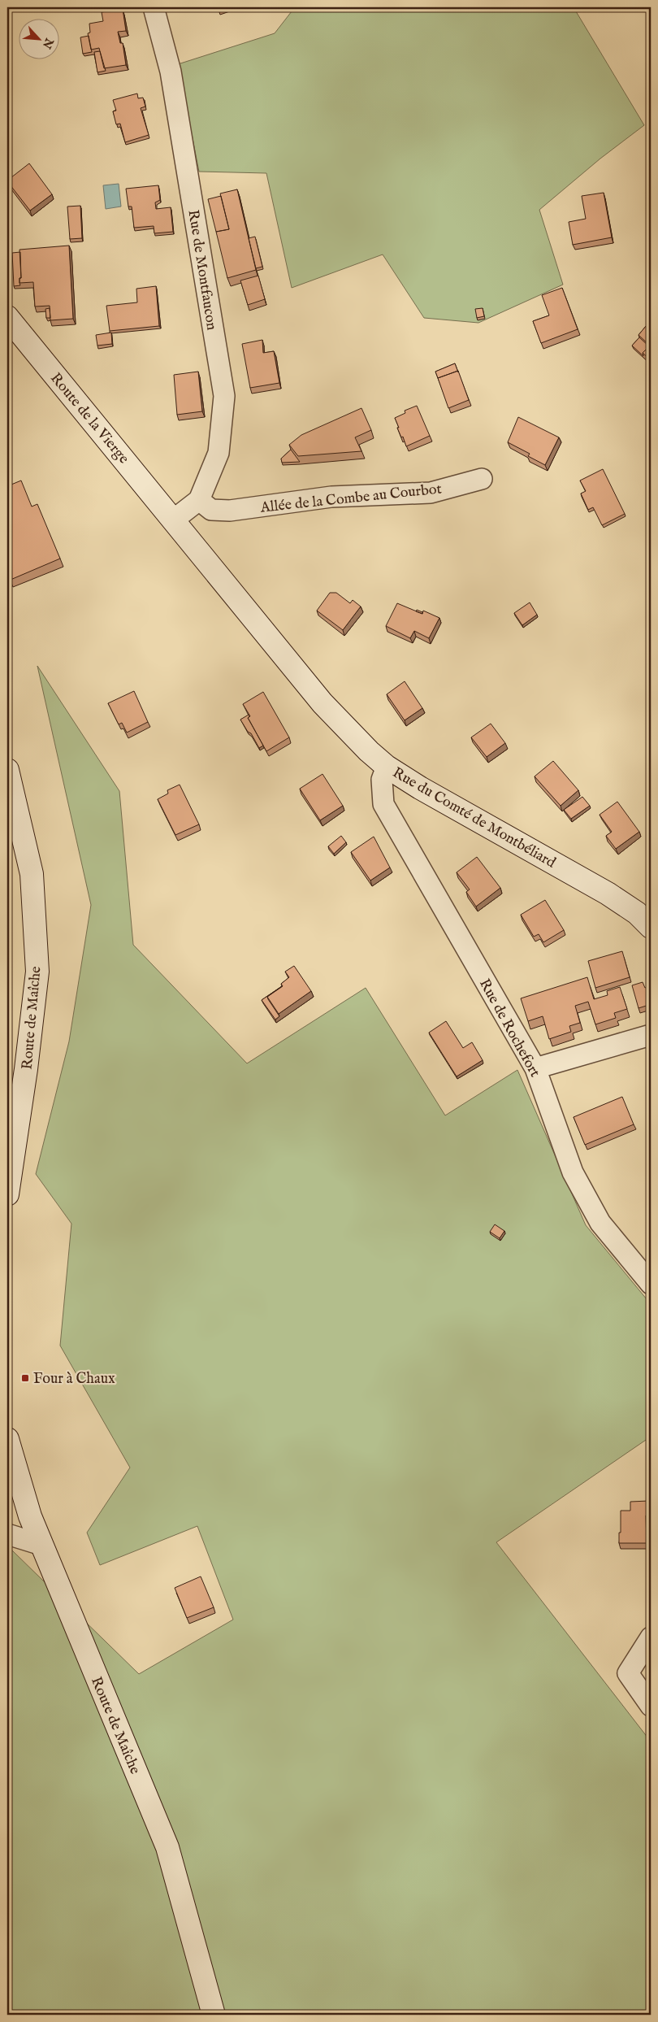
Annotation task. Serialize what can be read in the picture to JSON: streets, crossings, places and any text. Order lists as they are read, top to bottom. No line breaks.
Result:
{"streets":{"main road":["Route de la Vierge","Rue du Comté de Montbéliard","Route de Maîche"],"street":["Rue de Montfaucon","Allée de la Combe au Courbot","Rue de Rochefort"]},"crossings":[["Rue de Montfaucon","Route de la Vierge"],["Rue de Montfaucon","Allée de la Combe au Courbot"],["Rue de Montfaucon","Rue du Comté de Montbéliard"],["Route de la Vierge","Rue du Comté de Montbéliard"],["Rue du Comté de Montbéliard","Rue de Rochefort"]],"places":{"transit":["Four à Chaux"]},"north":"bottom right"}
